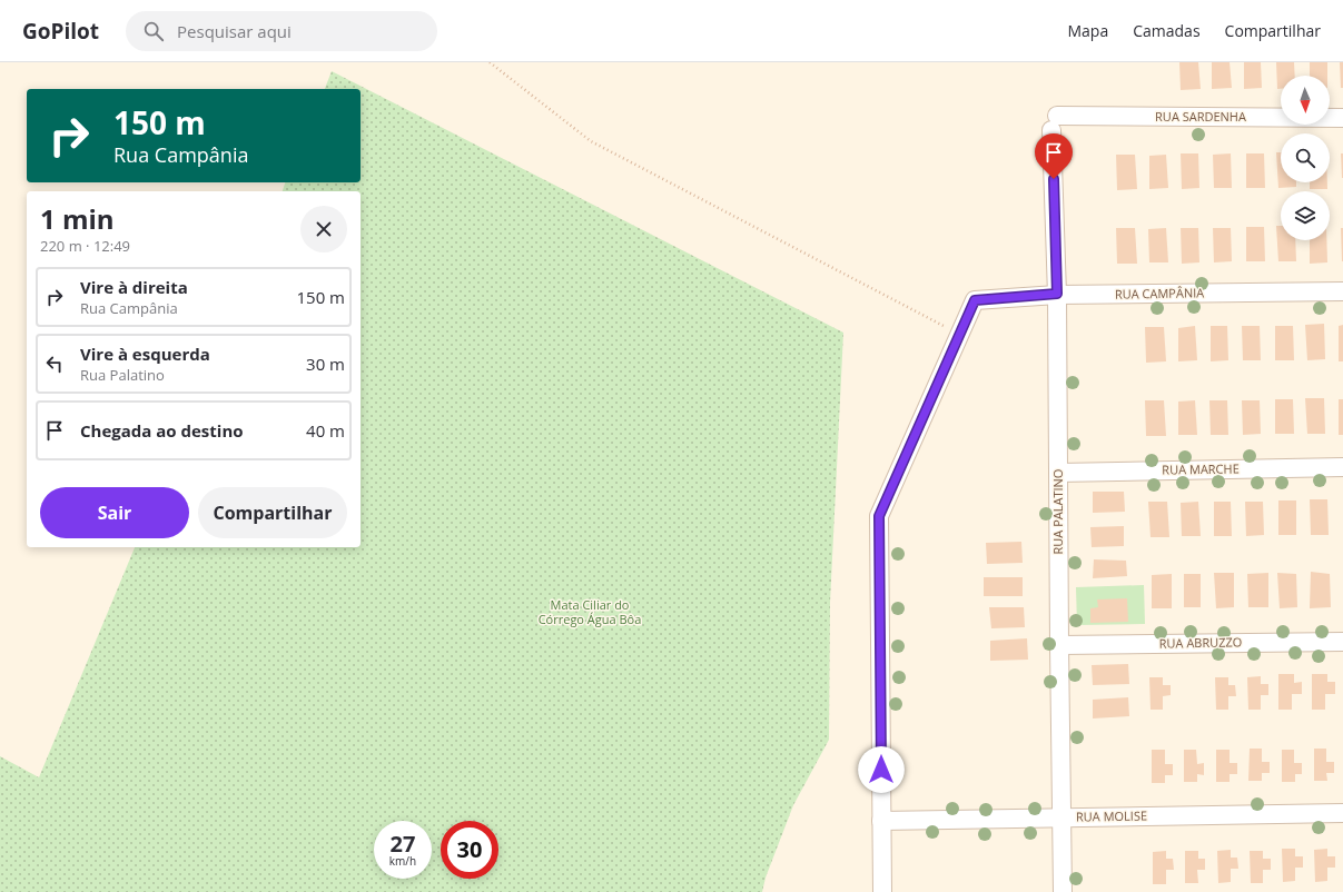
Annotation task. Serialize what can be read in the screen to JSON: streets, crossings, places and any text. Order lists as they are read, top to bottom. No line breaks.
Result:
{"streets":{"street":["RUA SARDENHA","RUA CAMPÂNIA","RUA MARCHE","RUA PALATINO","RUA ABRUZZO","RUA MOLISE"]},"crossings":[["RUA SARDENHA","RUA PALATINO"],["RUA CAMPÂNIA","RUA PALATINO"],["RUA MARCHE","RUA PALATINO"],["RUA PALATINO","RUA ABRUZZO"],["RUA PALATINO","RUA MOLISE"]],"parks":["Mata Ciliar do Córrego Água Bôa"],"north":"bottom","page":{"header":"GoPilot","search":"Pesquisar aqui","nav":["Mapa","Camadas","Compartilhar"],"turn":["150 m","Rua Campânia"],"heading":["1 min","220 m · 12:49"],"list":[{"name":"Vire à direita","note":"Rua Campânia","value":"150 m"},{"name":"Vire à esquerda","note":"Rua Palatino","value":"30 m"},{"name":"Chegada ao destino","value":"40 m"}],"buttons":["Sair","Compartilhar"],"speed":"27 km/h","limit":"30"}}
